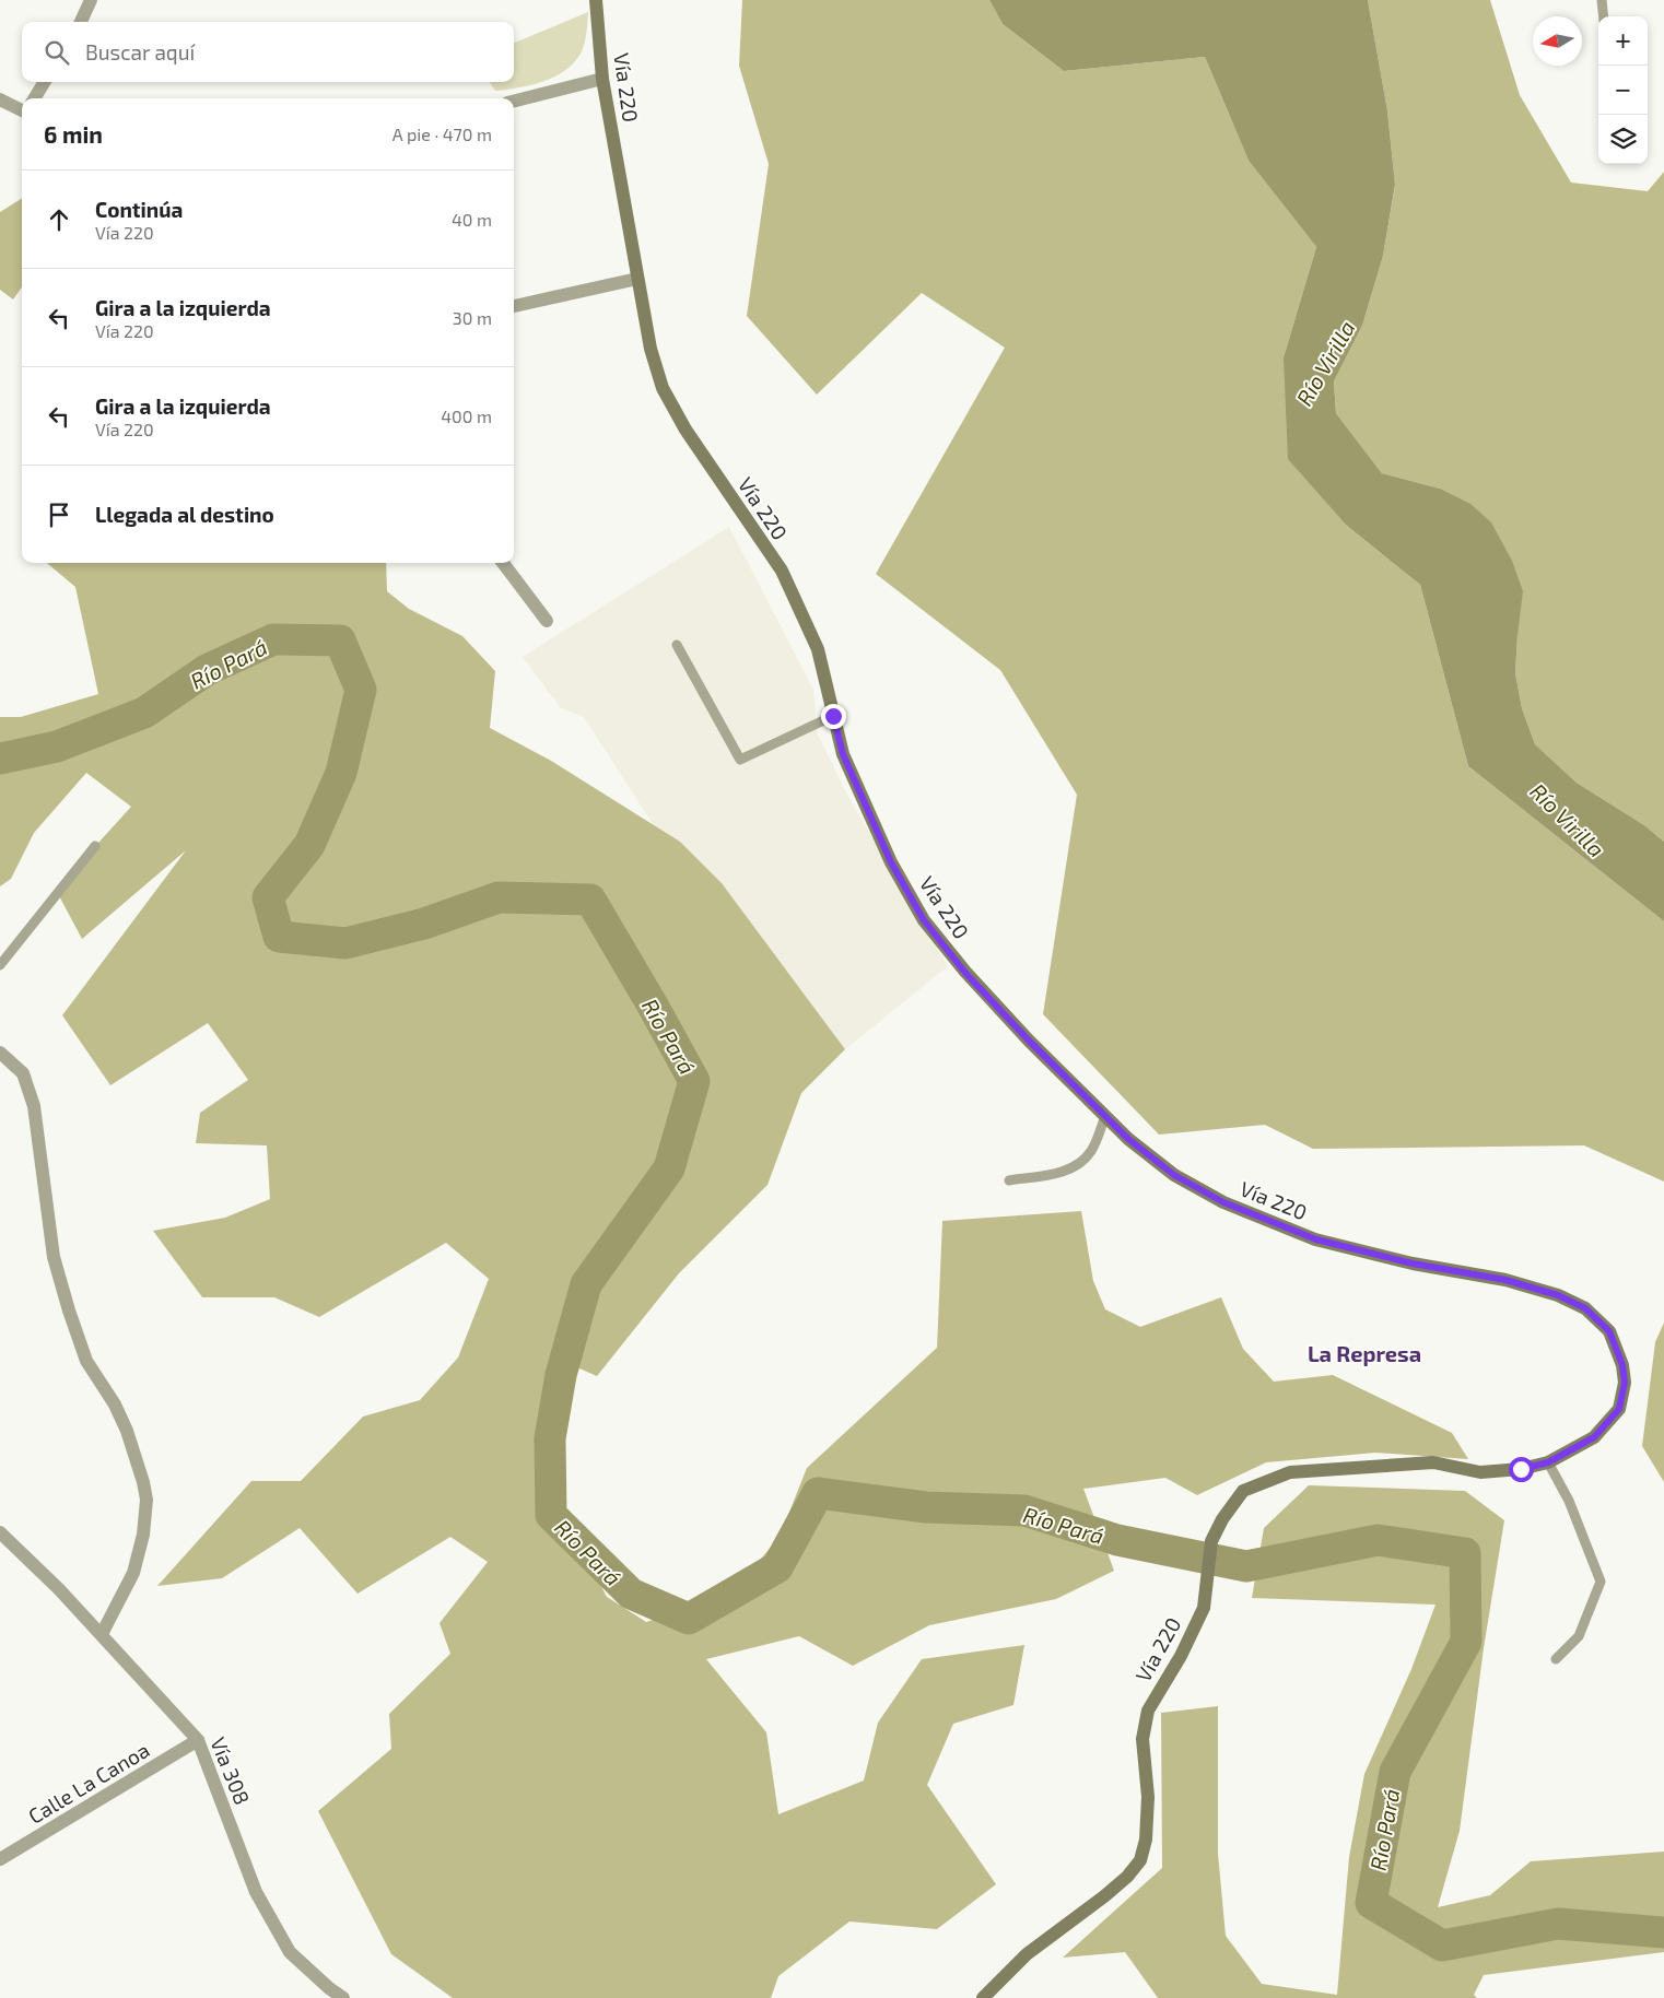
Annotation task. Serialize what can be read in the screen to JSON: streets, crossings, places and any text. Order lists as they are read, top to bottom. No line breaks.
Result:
{"streets":{"main road":["Vía 220"],"street":["Vía 308","Calle La Canoa"]},"crossings":[["Vía 308","Calle La Canoa"]],"districts":["La Represa"],"water":["Río Virilla","Río Pará"],"north":"left","page":{"map_buttons":["+","−"],"search":"Buscar aquí","heading":["6 min","A pie · 470 m"],"list":[["Continúa","Vía 220","40 m"],["Gira a la izquierda","Vía 220","30 m"],["Gira a la izquierda","Vía 220","400 m"],"Llegada al destino"]}}
